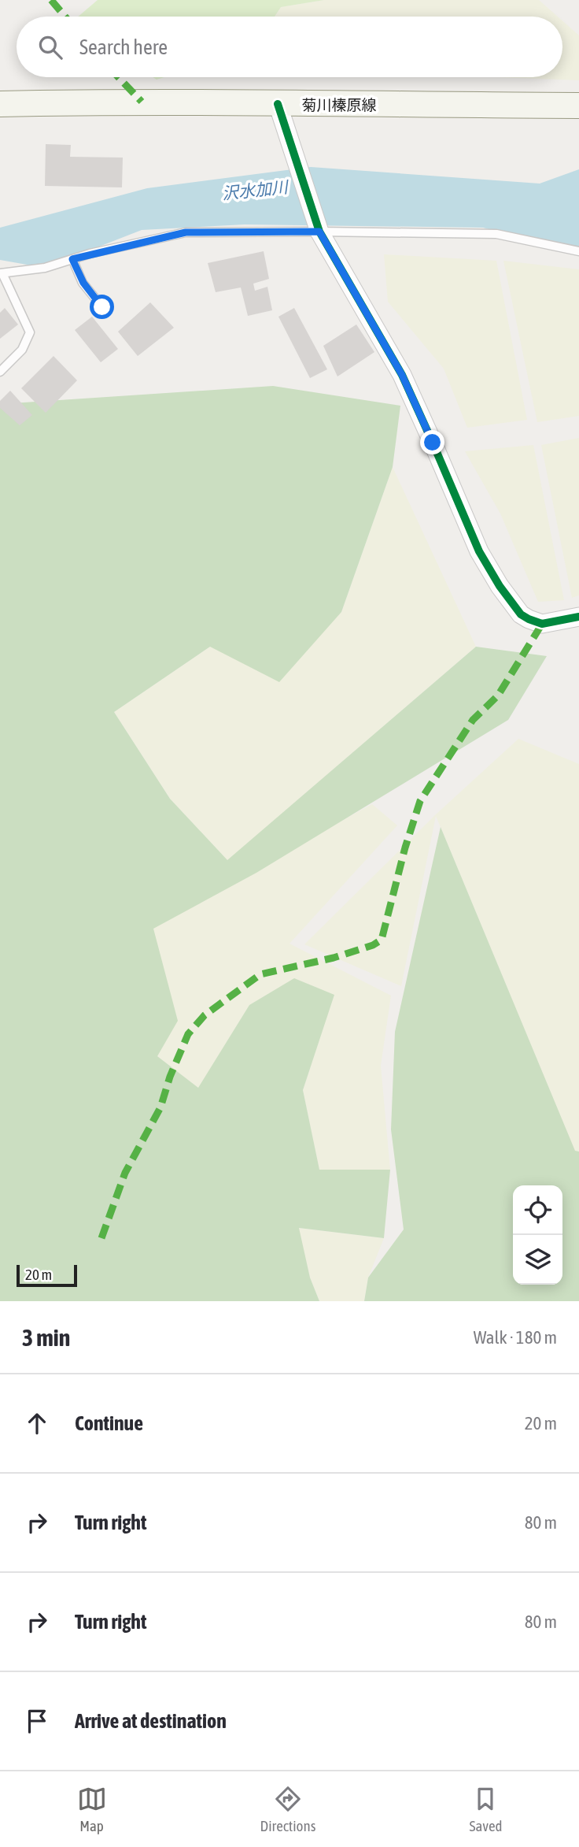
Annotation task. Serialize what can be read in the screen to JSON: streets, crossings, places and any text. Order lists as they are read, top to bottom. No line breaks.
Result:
{"streets":{"main road":["菊川榛原線"]},"water":["沢水加川"],"scale_bar":"20 m","page":{"search":"Search here","scale":"20 m","heading":["3 min","Walk · 180 m"],"list":[["Continue","20 m"],["Turn right","80 m"],["Turn right","80 m"],"Arrive at destination"],"nav":["Map","Directions","Saved"]}}
